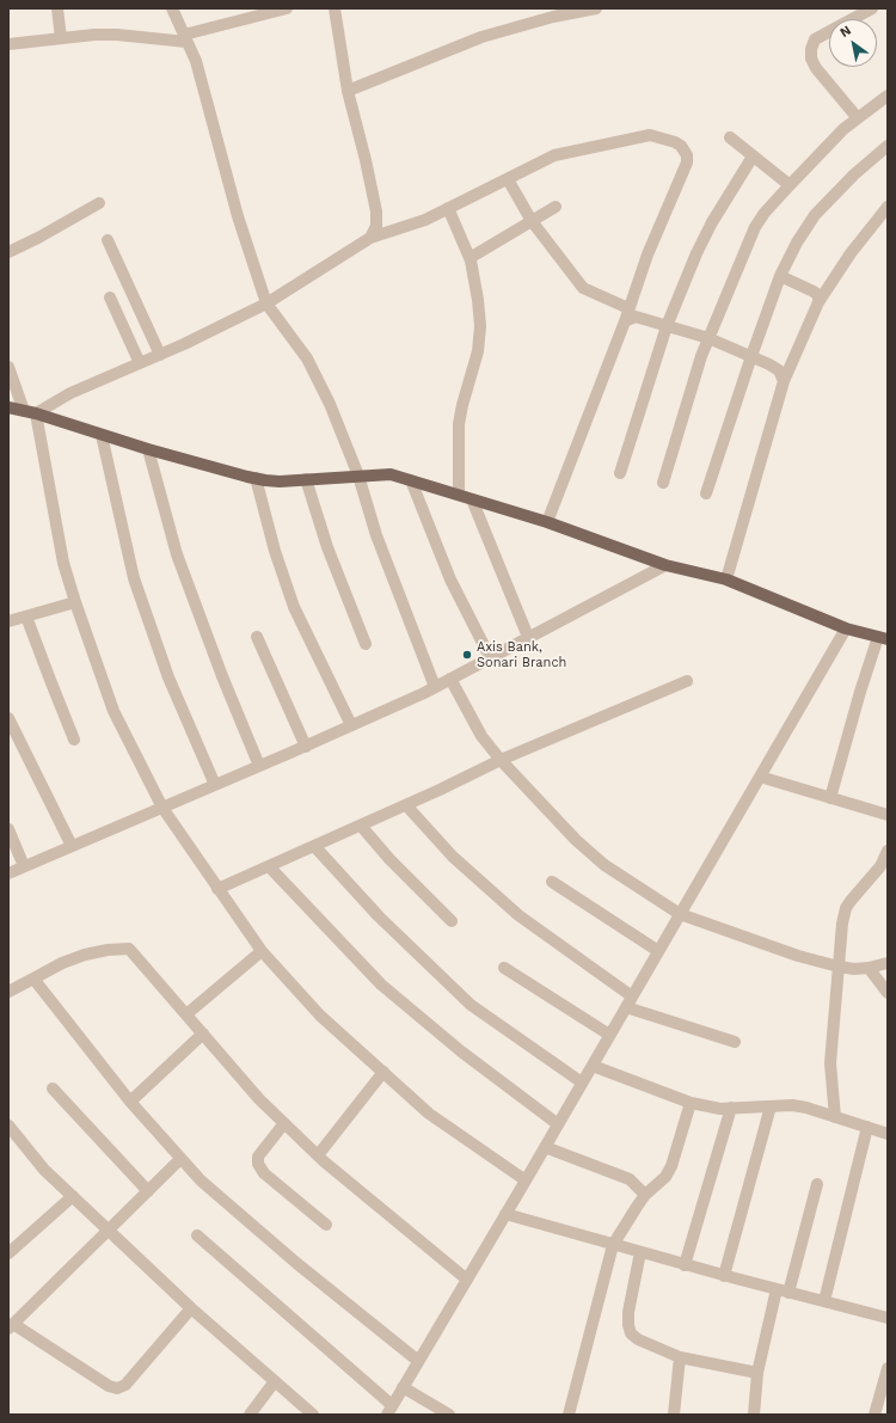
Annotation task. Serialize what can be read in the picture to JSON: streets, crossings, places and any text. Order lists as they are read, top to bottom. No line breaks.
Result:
{"places":["Axis Bank, Sonari Branch"],"north":"top left"}
